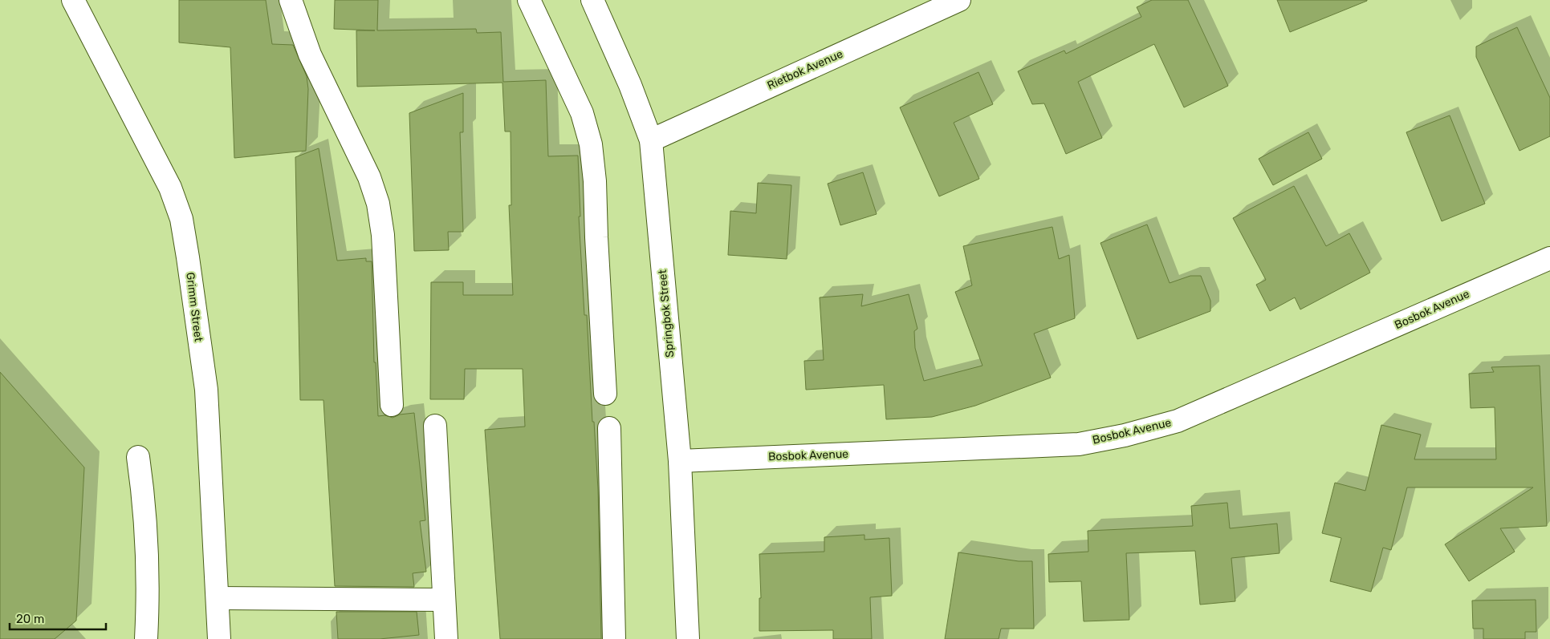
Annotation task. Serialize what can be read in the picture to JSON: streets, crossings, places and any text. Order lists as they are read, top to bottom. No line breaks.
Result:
{"streets":{"street":["Rietbok Avenue","Grimm Street","Bosbok Avenue","Springbok Street"]},"crossings":[["Rietbok Avenue","Springbok Street"],["Bosbok Avenue","Springbok Street"]],"scale_bar":"20 m"}
